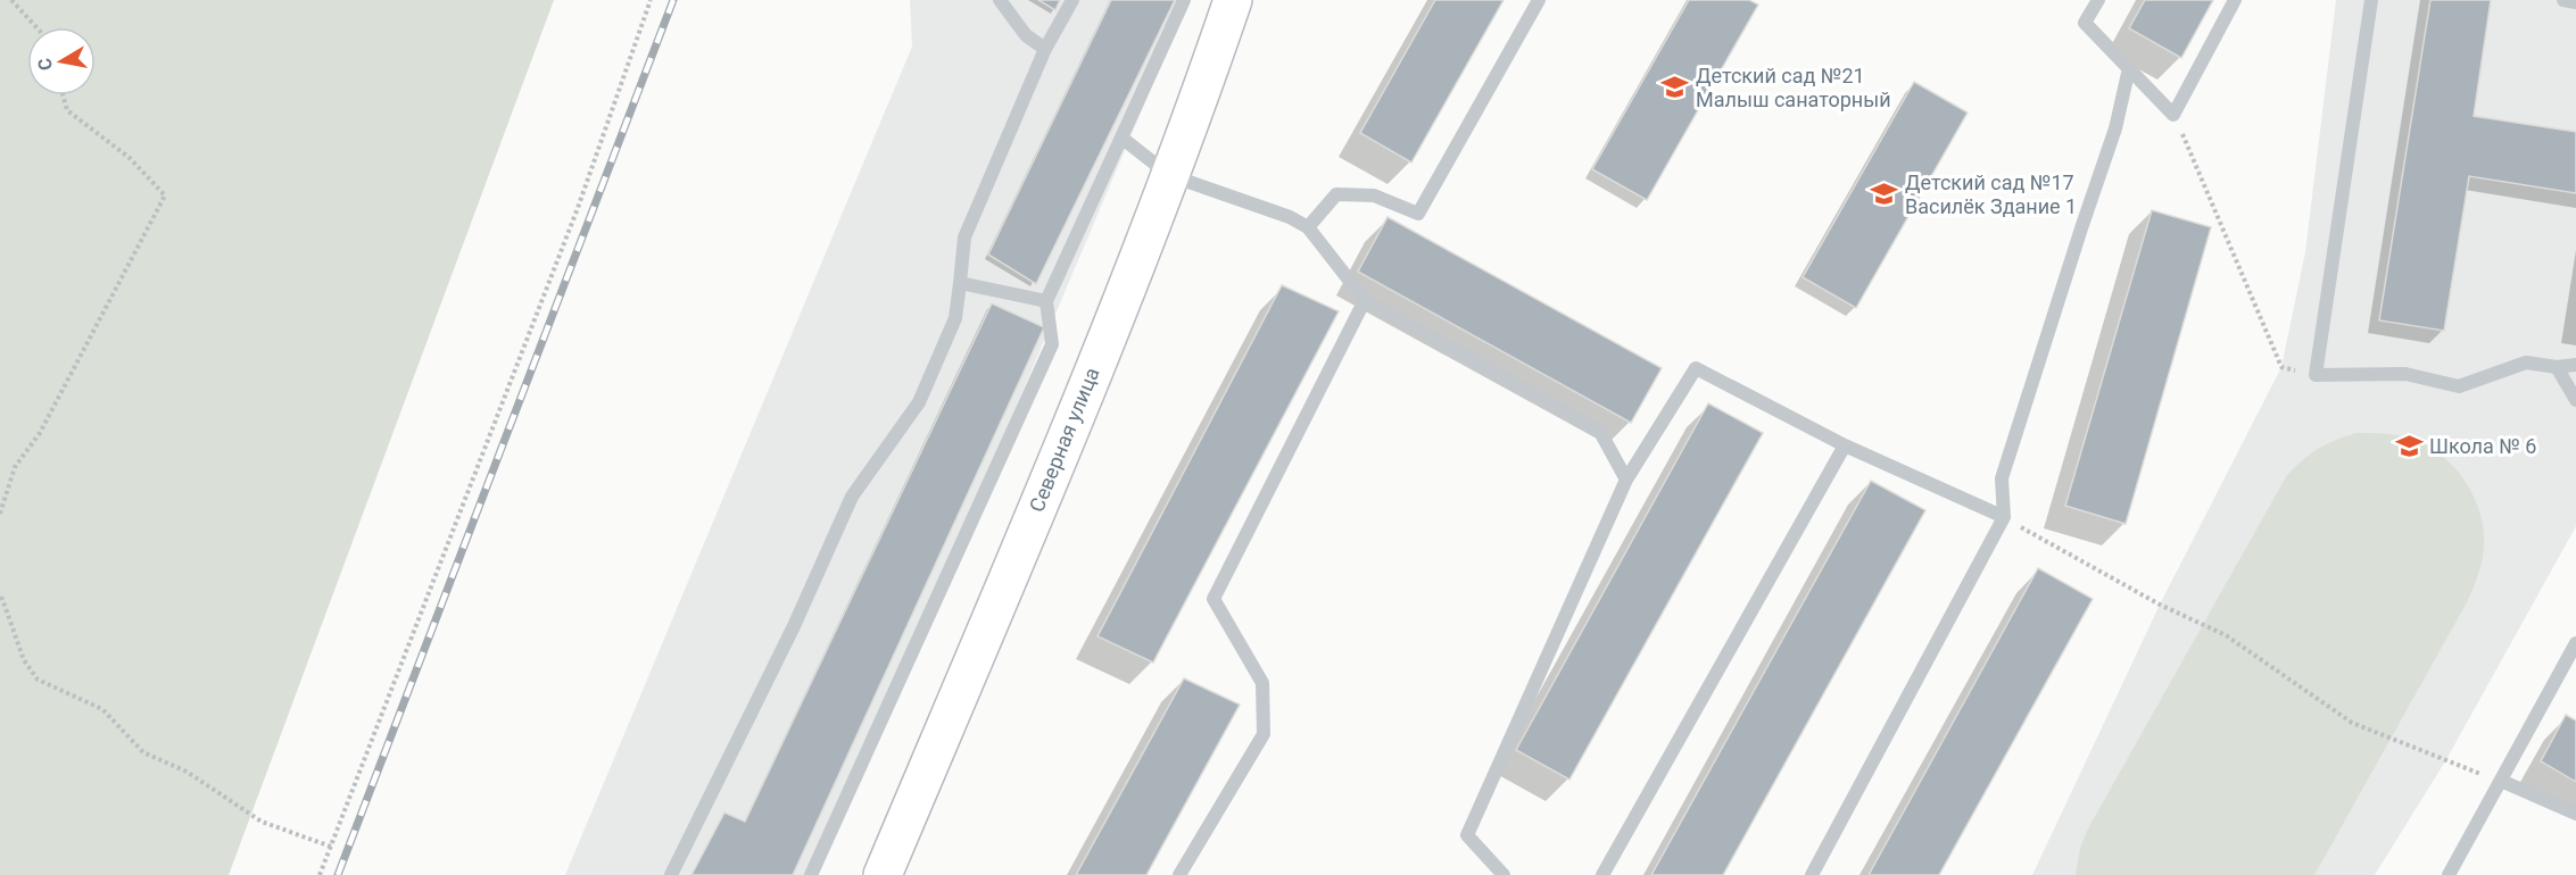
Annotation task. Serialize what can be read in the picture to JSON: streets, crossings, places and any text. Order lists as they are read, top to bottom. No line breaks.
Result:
{"streets":{"main road":["Северная улица"]},"places":{"school or university":["Детский сад №21 Малыш санаторный","Детский сад №17 Василёк Здание 1","Школа № 6"]},"north":"left"}
